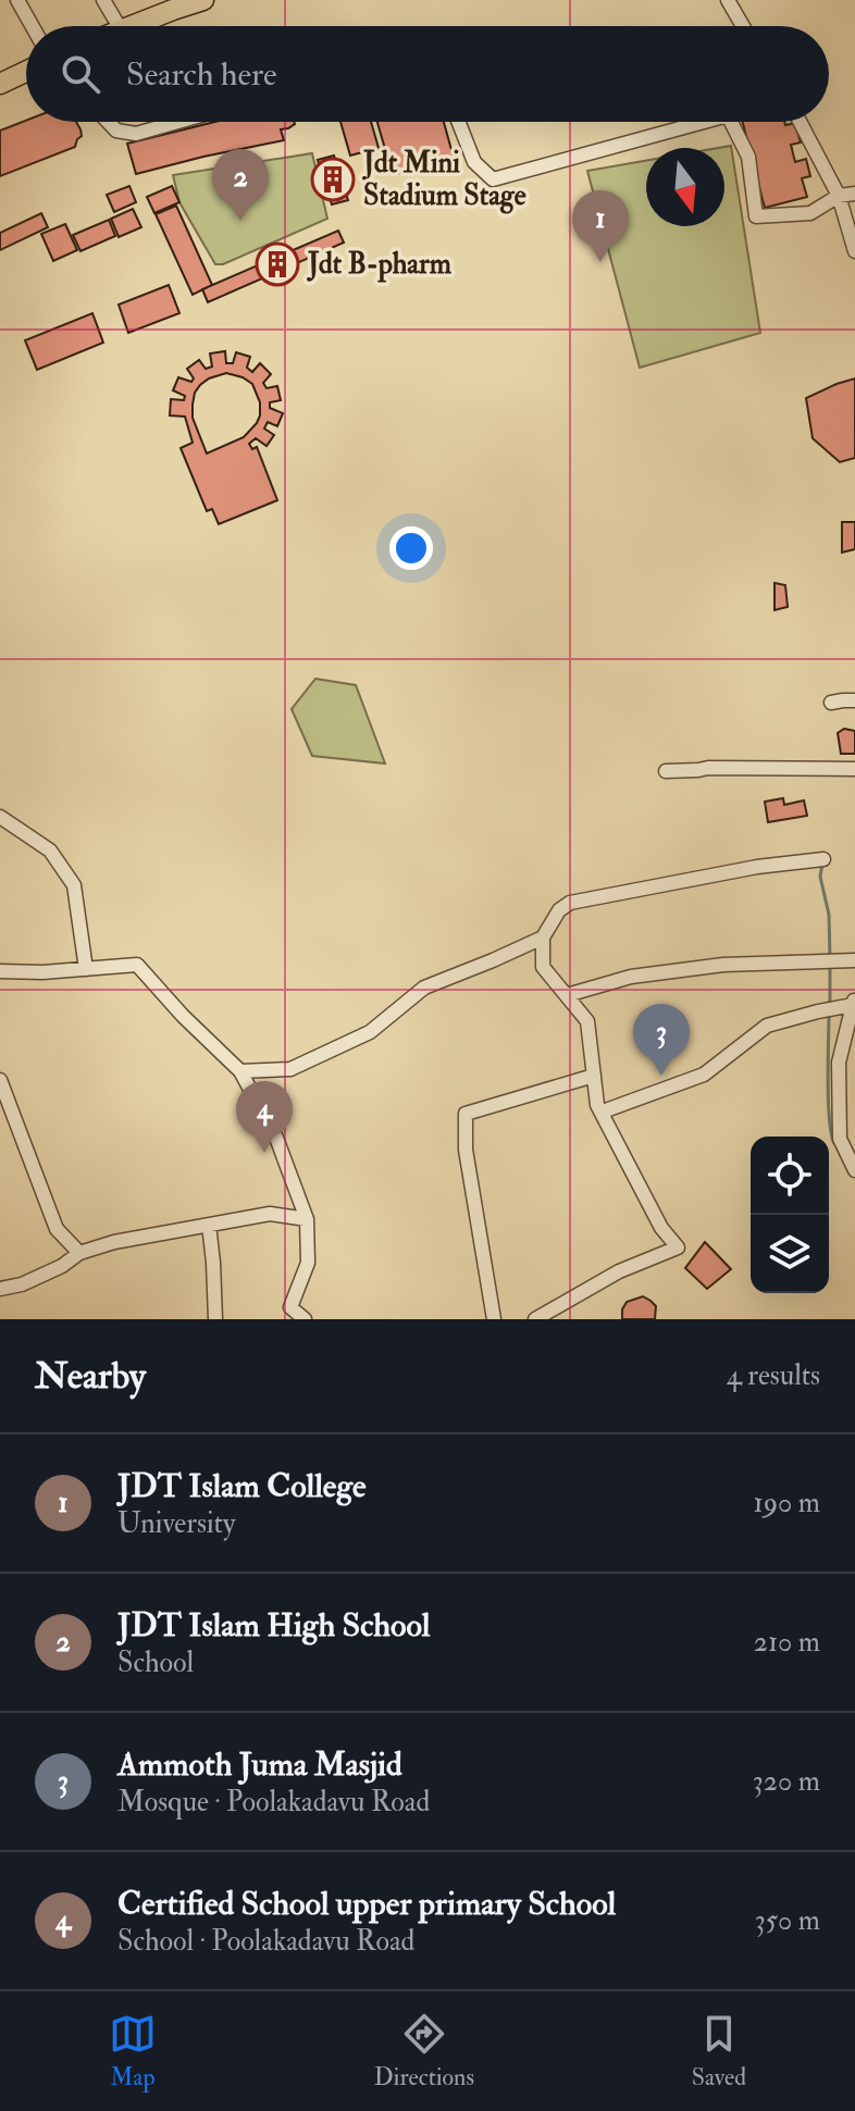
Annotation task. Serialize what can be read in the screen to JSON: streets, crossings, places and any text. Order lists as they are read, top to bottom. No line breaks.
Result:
{"places":{"building":["Jdt Mini Stadium Stage","Jdt B-pharm"]},"north":"bottom","page":{"search":"Search here","pins":["2","1","3","4"],"heading":["Nearby","4 results"],"list":[{"mark":"1","name":"JDT Islam College","note":"University","value":"190 m"},{"mark":"2","name":"JDT Islam High School","note":"School","value":"210 m"},{"mark":"3","name":"Ammoth Juma Masjid","note":"Mosque · Poolakadavu Road","value":"320 m"},{"mark":"4","name":"Certified School upper primary School","note":"School · Poolakadavu Road","value":"350 m"}],"nav":["Map","Directions","Saved"]}}
